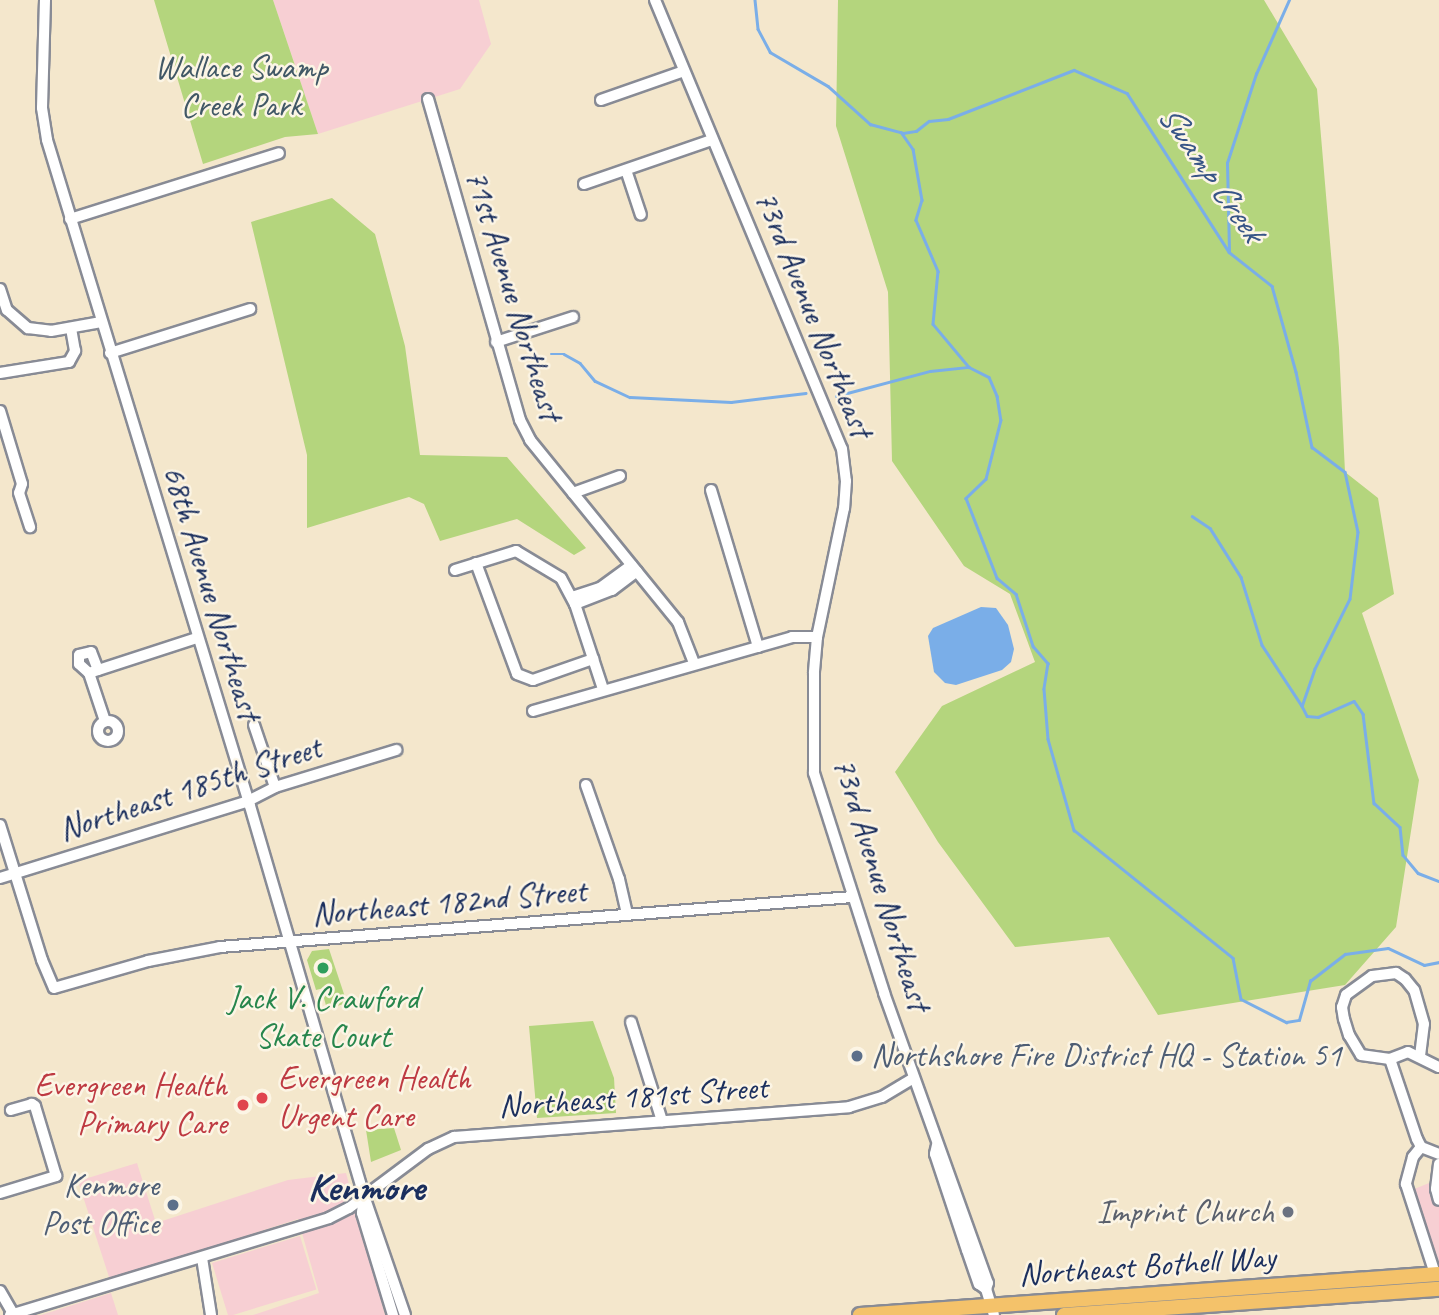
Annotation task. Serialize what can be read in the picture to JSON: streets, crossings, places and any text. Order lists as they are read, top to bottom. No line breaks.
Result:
{"streets":{"main road":["Northeast Bothell Way"],"street":["71st Avenue Northeast","73rd Avenue Northeast","68th Avenue Northeast","Northeast 185th Street","Northeast 182nd Street","Northeast 181st Street"]},"crossings":[["73rd Avenue Northeast","Northeast 182nd Street"],["73rd Avenue Northeast","Northeast 181st Street"],["73rd Avenue Northeast","Northeast Bothell Way"],["68th Avenue Northeast","Northeast 185th Street"],["68th Avenue Northeast","Northeast 182nd Street"],["68th Avenue Northeast","Northeast 181st Street"],["Northeast 185th Street","Northeast 182nd Street"]],"districts":["Kenmore"],"water":["Swamp Creek"],"parks":["Wallace Swamp Creek Park"],"places":["Jack V. Crawford Skate Court","Northshore Fire District HQ - Station 51","Evergreen Health Urgent Care","Evergreen Health Primary Care","Kenmore Post Office","Imprint Church"]}
